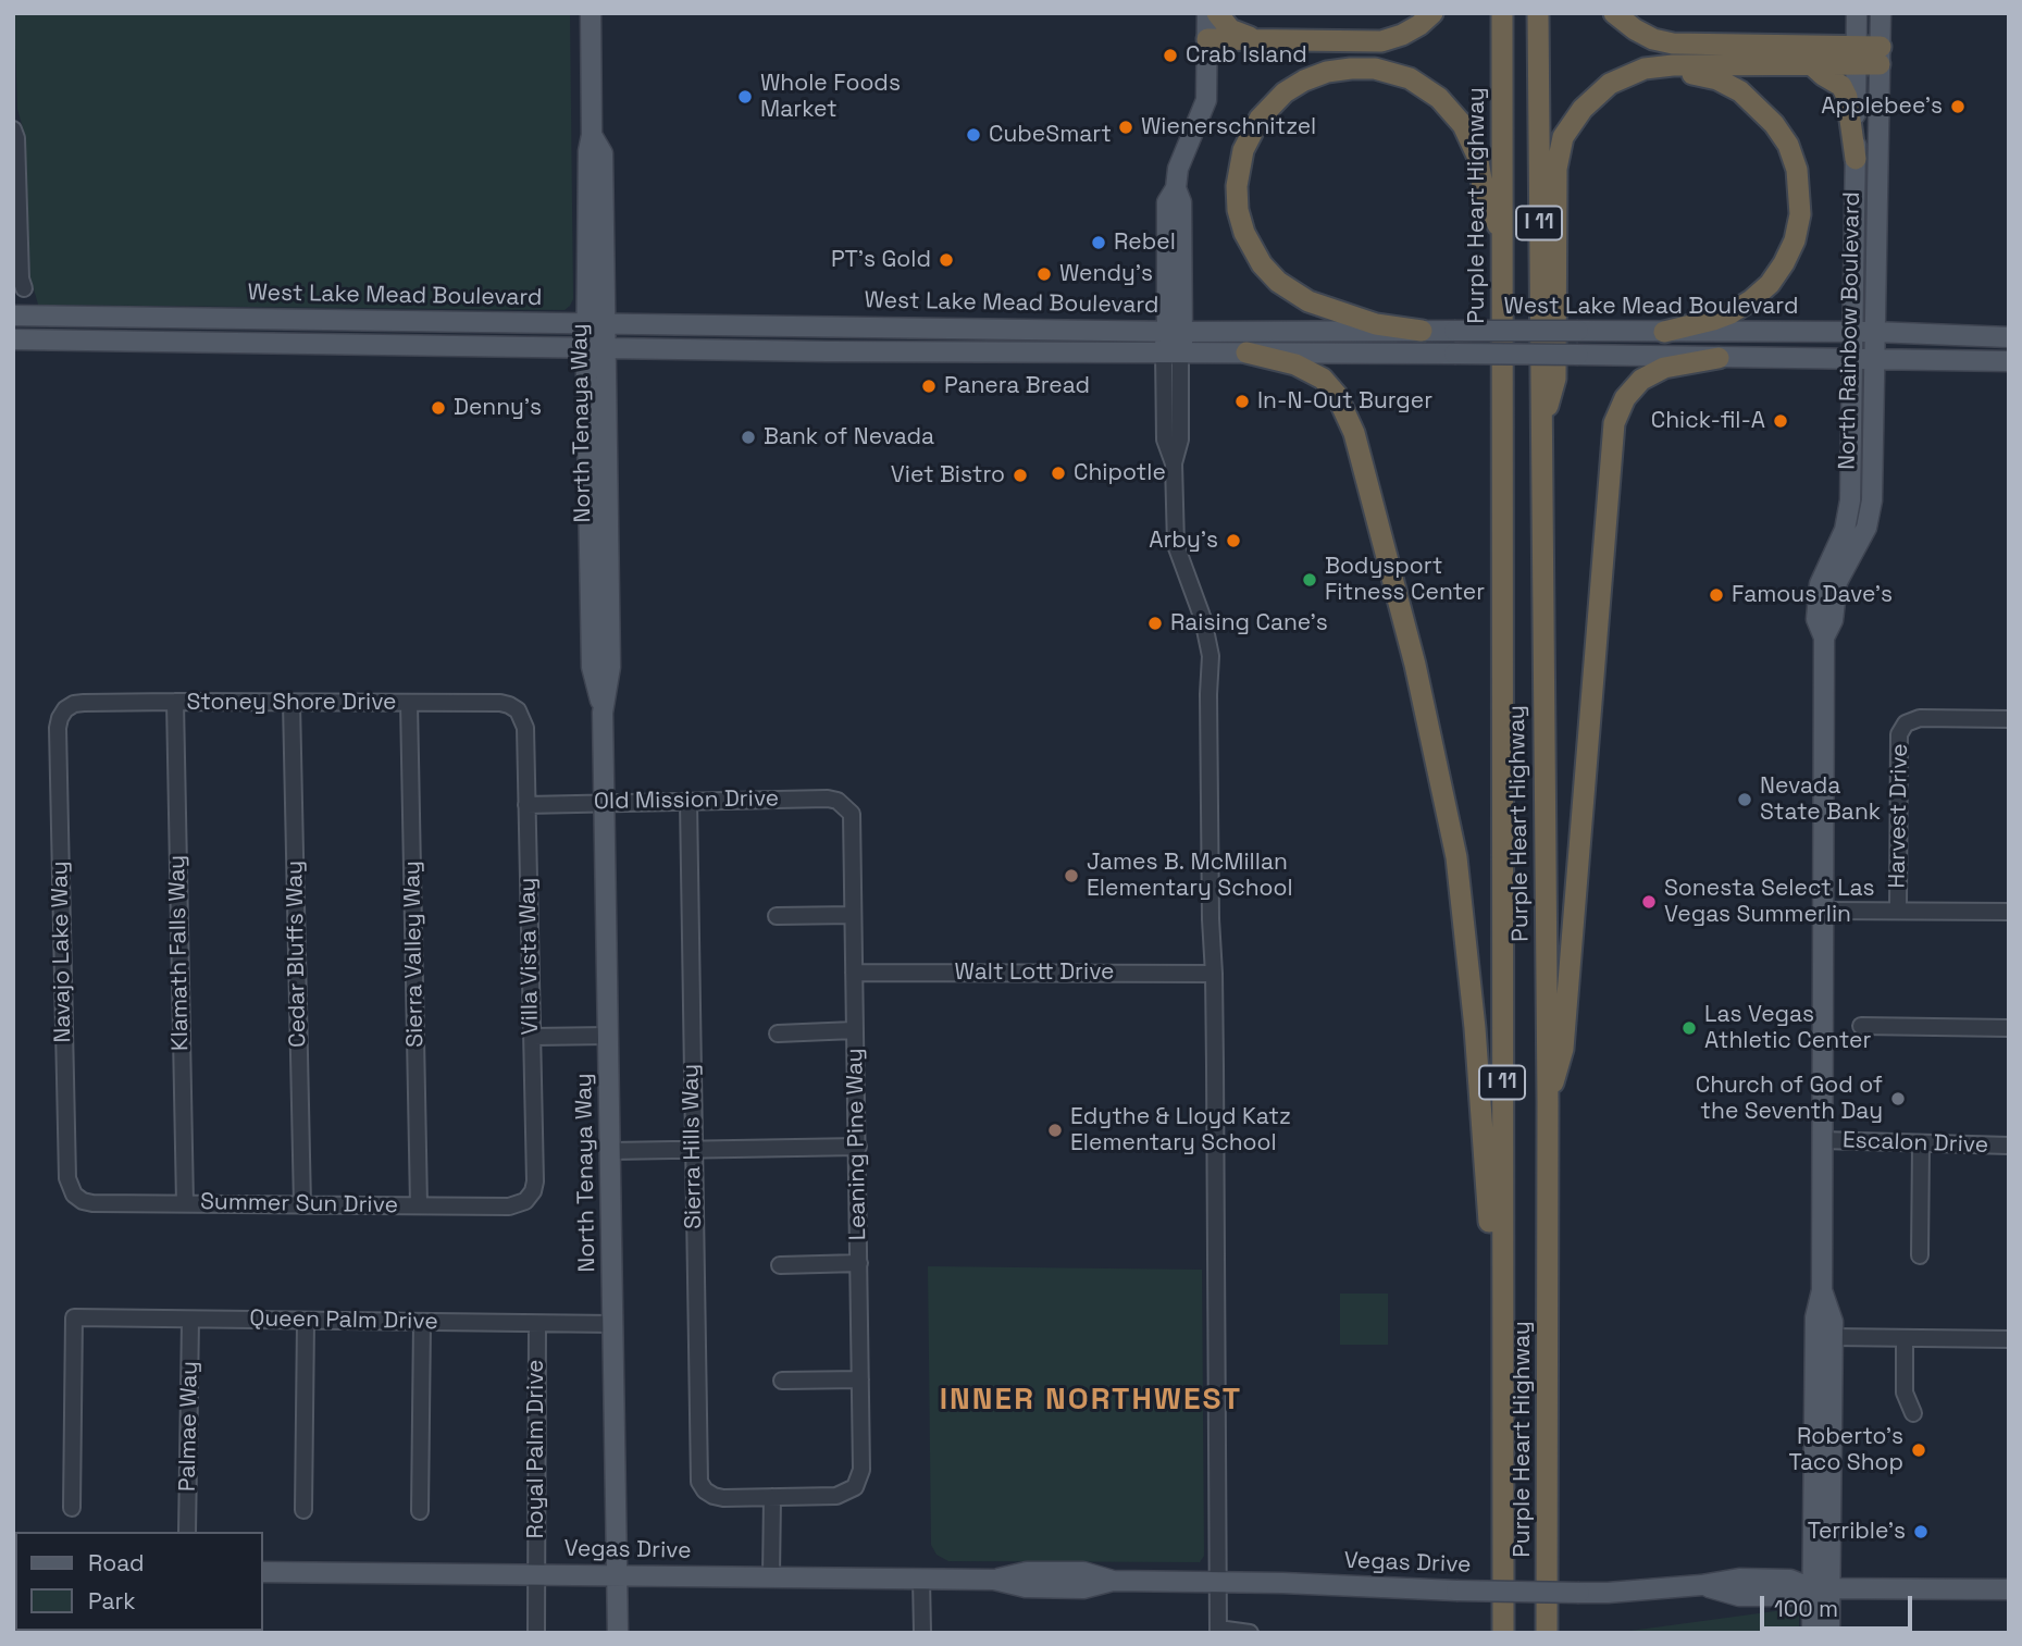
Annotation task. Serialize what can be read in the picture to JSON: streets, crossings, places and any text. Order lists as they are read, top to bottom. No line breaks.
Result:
{"streets":{"highway":["Purple Heart Highway","I 11"],"main road":["West Lake Mead Boulevard","North Rainbow Boulevard","North Tenaya Way","Vegas Drive"],"street":["Stoney Shore Drive","Old Mission Drive","Harvest Drive","Navajo Lake Way","Klamath Falls Way","Cedar Bluffs Way","Sierra Valley Way","Villa Vista Way","Walt Lott Drive","Escalon Drive","Leaning Pine Way","Sierra Hills Way","Summer Sun Drive","Queen Palm Drive","Palmae Way","Royal Palm Drive"]},"crossings":[["West Lake Mead Boulevard","North Rainbow Boulevard"],["West Lake Mead Boulevard","North Tenaya Way"],["North Rainbow Boulevard","Escalon Drive"],["North Rainbow Boulevard","Vegas Drive"],["North Tenaya Way","Old Mission Drive"],["North Tenaya Way","Queen Palm Drive"],["North Tenaya Way","Vegas Drive"],["Stoney Shore Drive","Navajo Lake Way"],["Stoney Shore Drive","Klamath Falls Way"],["Stoney Shore Drive","Cedar Bluffs Way"],["Stoney Shore Drive","Sierra Valley Way"],["Stoney Shore Drive","Villa Vista Way"],["Old Mission Drive","Villa Vista Way"],["Old Mission Drive","Leaning Pine Way"],["Old Mission Drive","Sierra Hills Way"],["Navajo Lake Way","Summer Sun Drive"],["Klamath Falls Way","Summer Sun Drive"],["Cedar Bluffs Way","Summer Sun Drive"],["Sierra Valley Way","Summer Sun Drive"],["Villa Vista Way","Summer Sun Drive"],["Walt Lott Drive","Leaning Pine Way"],["Leaning Pine Way","Sierra Hills Way"],["Queen Palm Drive","Palmae Way"],["Queen Palm Drive","Royal Palm Drive"],["Royal Palm Drive","Vegas Drive"]],"districts":["INNER NORTHWEST"],"places":["Crab Island","Whole Foods Market","Applebee's","Wienerschnitzel","CubeSmart","Rebel","PT's Gold","Wendy's","Panera Bread","In-N-Out Burger","Denny's","Chick-fil-A","Bank of Nevada","Chipotle","Viet Bistro","Arby's","Bodysport Fitness Center","Famous Dave's","Raising Cane's","Nevada State Bank","James B. McMillan Elementary School","Sonesta Select Las Vegas Summerlin","Las Vegas Athletic Center","Church of God of the Seventh Day","Edythe & Lloyd Katz Elementary School","Roberto's Taco Shop","Terrible's"],"legend":["Road","Park"],"scale_bar":"100 m"}
